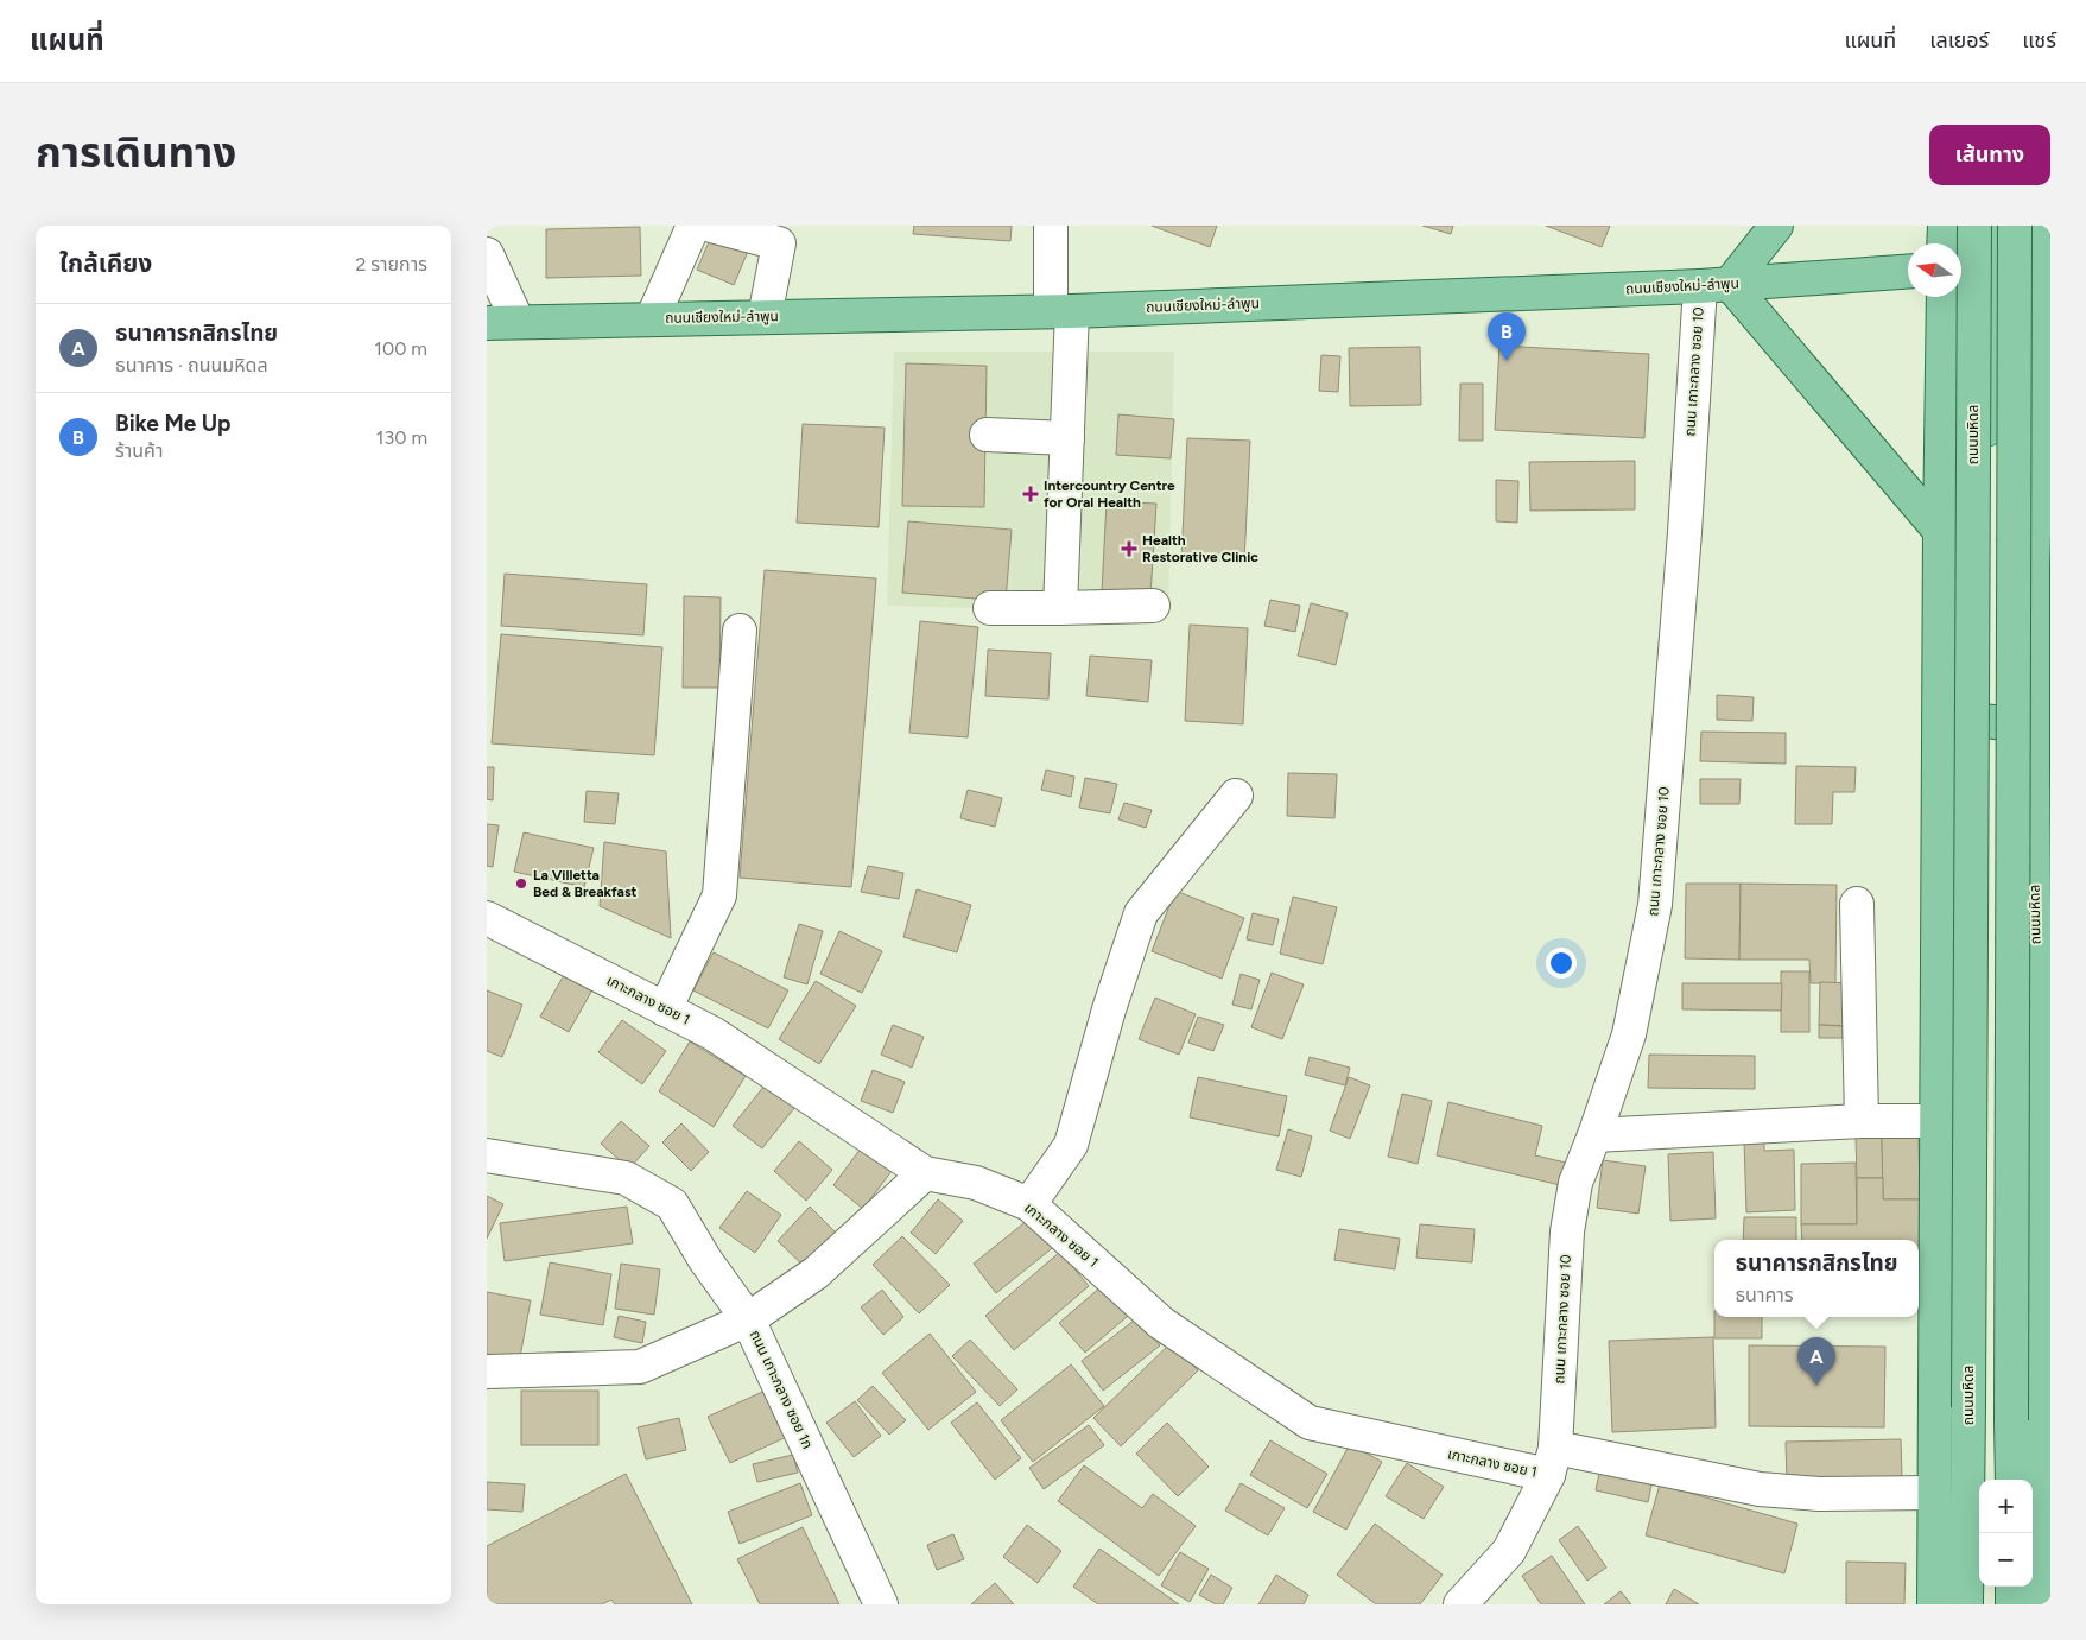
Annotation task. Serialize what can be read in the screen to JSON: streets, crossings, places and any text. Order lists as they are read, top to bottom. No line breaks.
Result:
{"streets":{"main road":["ถนนเชียงใหม่-ลำพูน","ถนนมหิดล"],"street":["ถนน เกาะกลาง ซอย 10","เกาะกลาง ซอย 1","ถนน เกาะกลาง ซอย 1ก"]},"crossings":[["ถนนเชียงใหม่-ลำพูน","ถนน เกาะกลาง ซอย 10"],["ถนน เกาะกลาง ซอย 10","เกาะกลาง ซอย 1"],["เกาะกลาง ซอย 1","ถนน เกาะกลาง ซอย 1ก"]],"places":{"health":["Intercountry Centre for Oral Health","Health Restorative Clinic"],"other":["La Villetta Bed & Breakfast"]},"north":"left","page":{"header":"แผนที่","nav":["แผนที่","เลเยอร์","แชร์"],"title":"การเดินทาง","buttons":"เส้นทาง","heading":["ใกล้เคียง","2 รายการ"],"list":[{"mark":"A","name":"ธนาคารกสิกรไทย","note":"ธนาคาร · ถนนมหิดล","value":"100 m"},{"mark":"B","name":"Bike Me Up","note":"ร้านค้า","value":"130 m"}],"pins":["B","A"],"popup":["ธนาคารกสิกรไทย","ธนาคาร"],"map_buttons":["+","−"]}}
